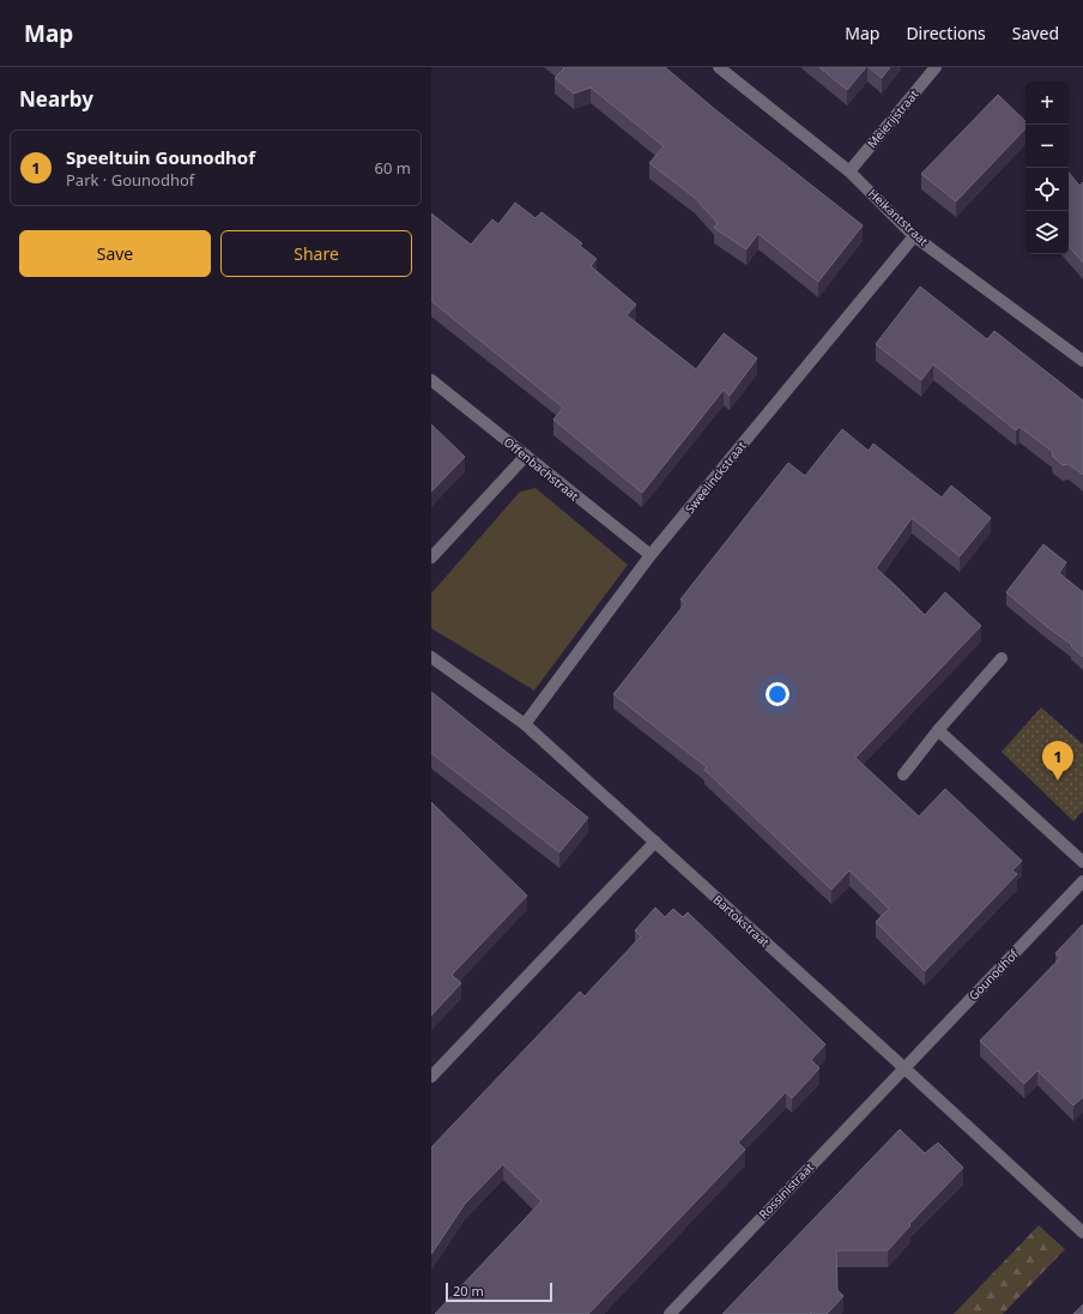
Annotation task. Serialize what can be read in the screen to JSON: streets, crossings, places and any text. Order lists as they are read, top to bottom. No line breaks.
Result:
{"streets":{"street":["Meierijstraat","Heikantstraat","Offenbachstraat","Sweelinckstraat","Bartokstraat","Gounodhof","Rossinistraat"]},"crossings":[["Meierijstraat","Heikantstraat"],["Heikantstraat","Sweelinckstraat"],["Offenbachstraat","Sweelinckstraat"],["Sweelinckstraat","Bartokstraat"],["Bartokstraat","Gounodhof"],["Bartokstraat","Rossinistraat"],["Gounodhof","Rossinistraat"]],"scale_bar":"20 m","page":{"header":"Map","nav":["Map","Directions","Saved"],"heading":"Nearby","map_buttons":["+","−"],"list":[{"mark":"1","name":"Speeltuin Gounodhof","note":"Park · Gounodhof","value":"60 m"}],"buttons":["Save","Share"],"pins":"1","scale":"20 m"}}
